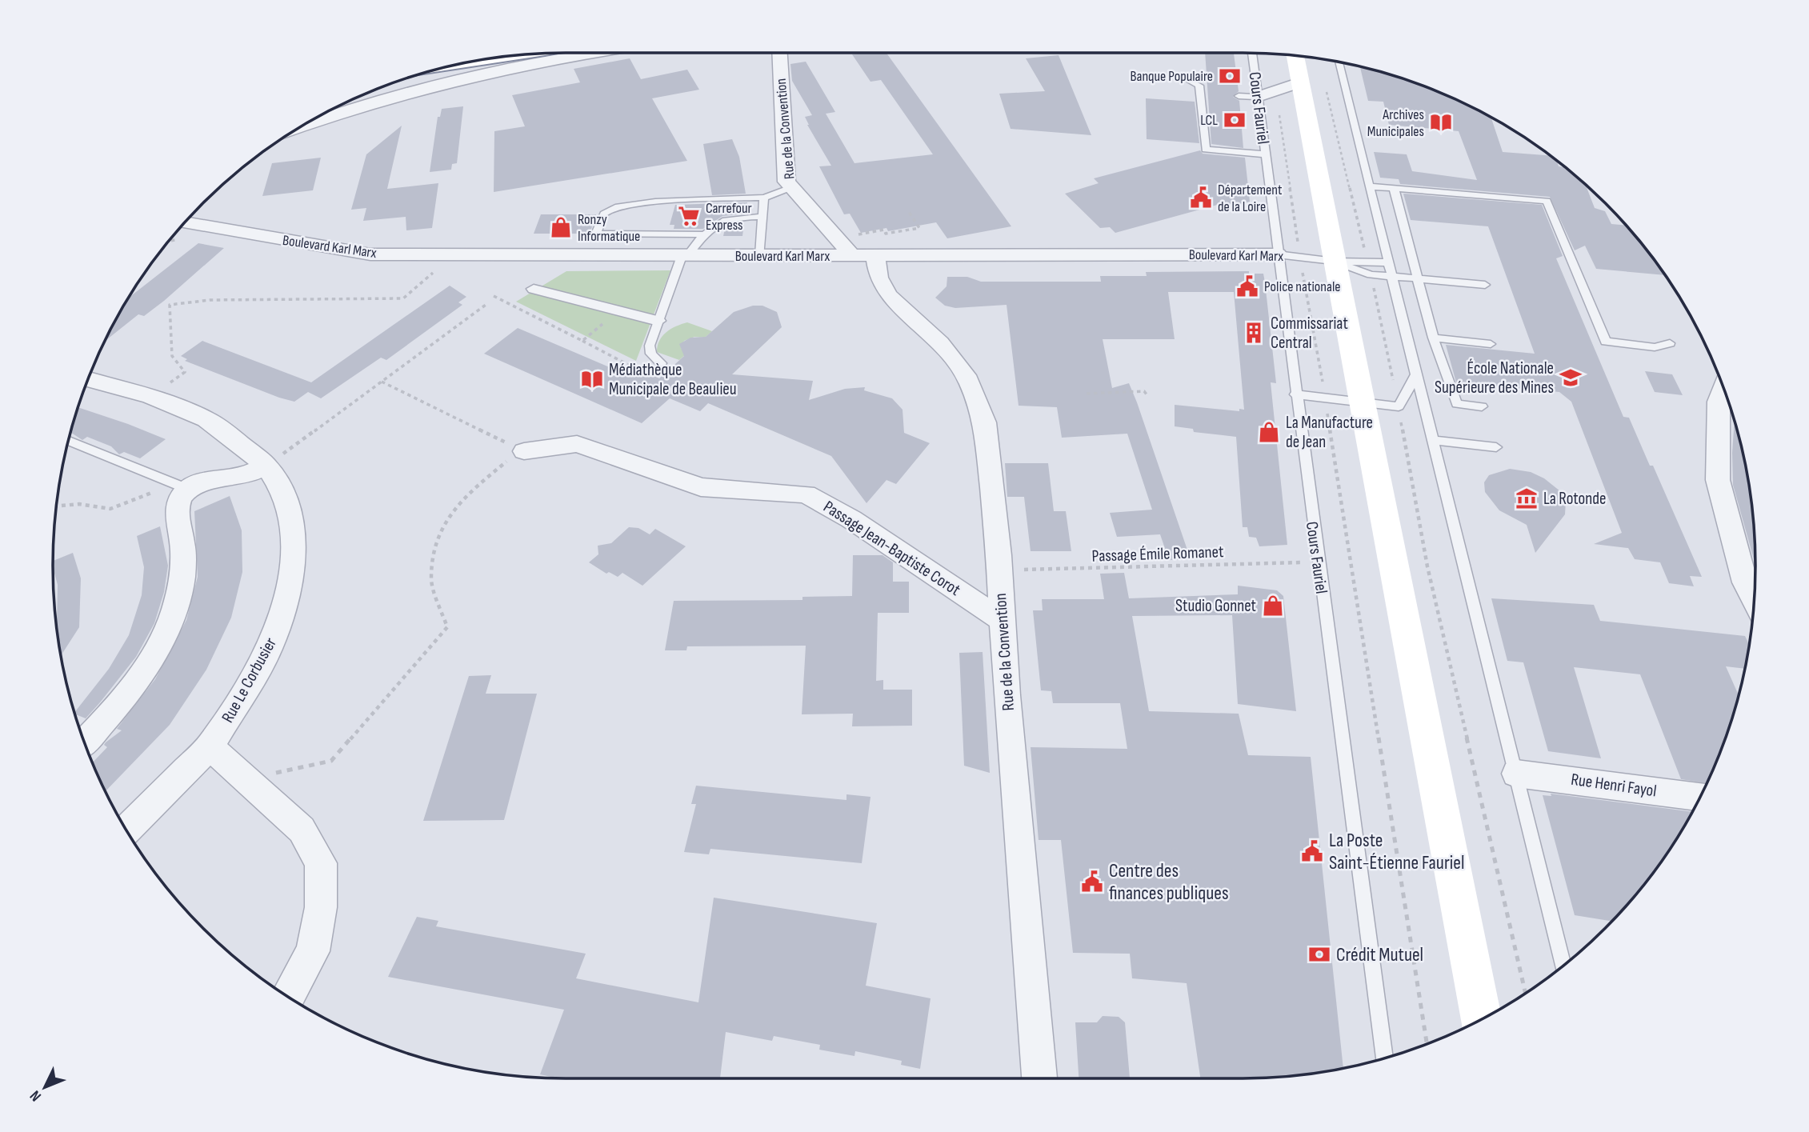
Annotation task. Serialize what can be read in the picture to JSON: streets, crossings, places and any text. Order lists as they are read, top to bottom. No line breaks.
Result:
{"streets":{"street":["Rue de la Convention","Boulevard Karl Marx","Passage Jean-Baptiste Corot","Rue Le Corbusier","Rue Henri Fayol"],"lane":["Cours Fauriel"],"path":["Passage Émile Romanet"]},"crossings":[["Cours Fauriel","Boulevard Karl Marx"],["Cours Fauriel","Passage Émile Romanet"],["Rue de la Convention","Boulevard Karl Marx"],["Rue de la Convention","Passage Jean-Baptiste Corot"],["Rue de la Convention","Passage Émile Romanet"]],"places":{"bank":["Banque Populaire","LCL","Crédit Mutuel"],"library":["Archives Municipales","Médiathèque Municipale de Beaulieu"],"public building":["Département de la Loire","Police nationale","La Poste Saint-Étienne Fauriel","Centre des finances publiques"],"supermarket":["Carrefour Express"],"shop":["Ronzy Informatique","La Manufacture de Jean","Studio Gonnet"],"building":["Commissariat Central"],"school or university":["École Nationale Supérieure des Mines"],"museum":["La Rotonde"]},"north":"bottom left"}
